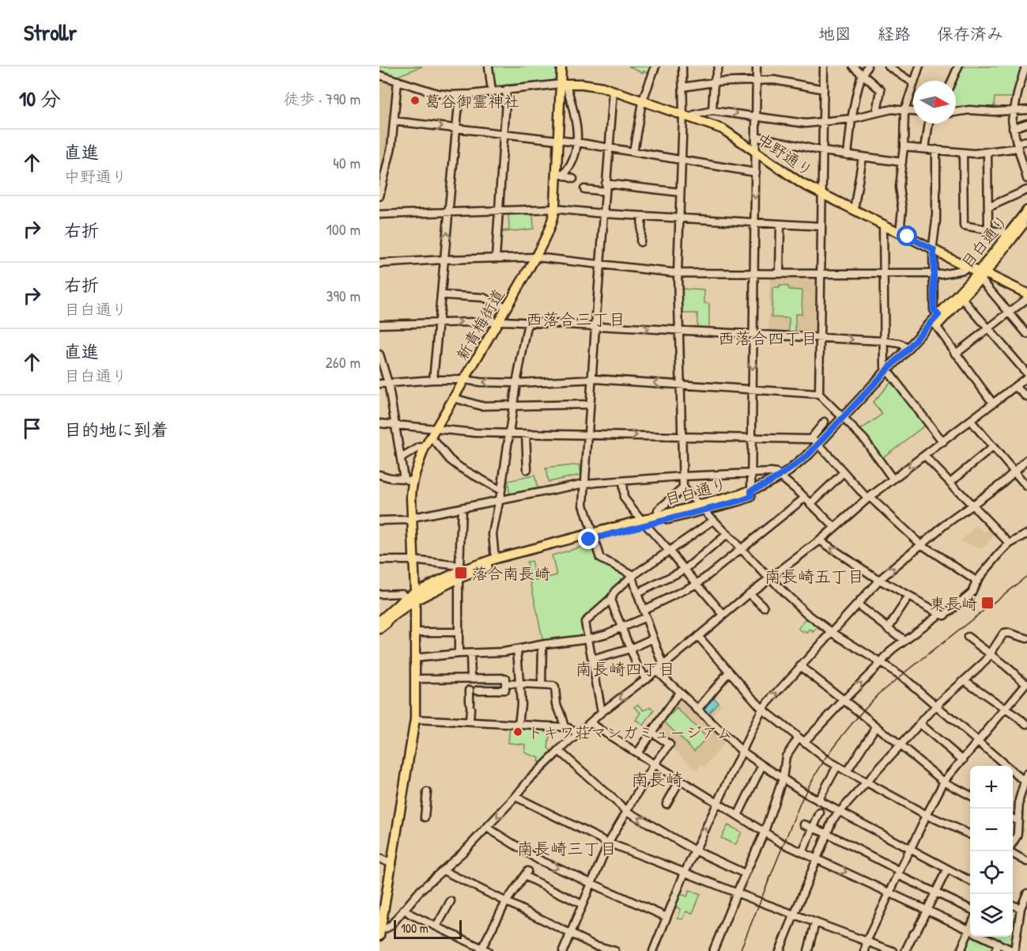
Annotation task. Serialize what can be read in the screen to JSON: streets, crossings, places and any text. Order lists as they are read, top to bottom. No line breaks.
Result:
{"streets":{"main road":["中野通り","目白通り","新青梅街道"]},"crossings":[["中野通り","目白通り"],["中野通り","新青梅街道"],["目白通り","新青梅街道"]],"districts":["西落合三丁目","西落合四丁目","南長崎五丁目","南長崎四丁目","南長崎","南長崎三丁目"],"places":{"other":["葛谷御霊神社","トキワ荘マンガミュージアム"],"transit":["落合南長崎","東長崎"]},"scale_bar":"100 m","north":"right","page":{"header":"Strollr","nav":["地図","経路","保存済み"],"heading":["10 分","徒歩 · 790 m"],"list":[["直進","中野通り","40 m"],["右折","100 m"],["右折","目白通り","390 m"],["直進","目白通り","260 m"],"目的地に到着"],"map_buttons":["+","−"],"scale":"100 m"}}
